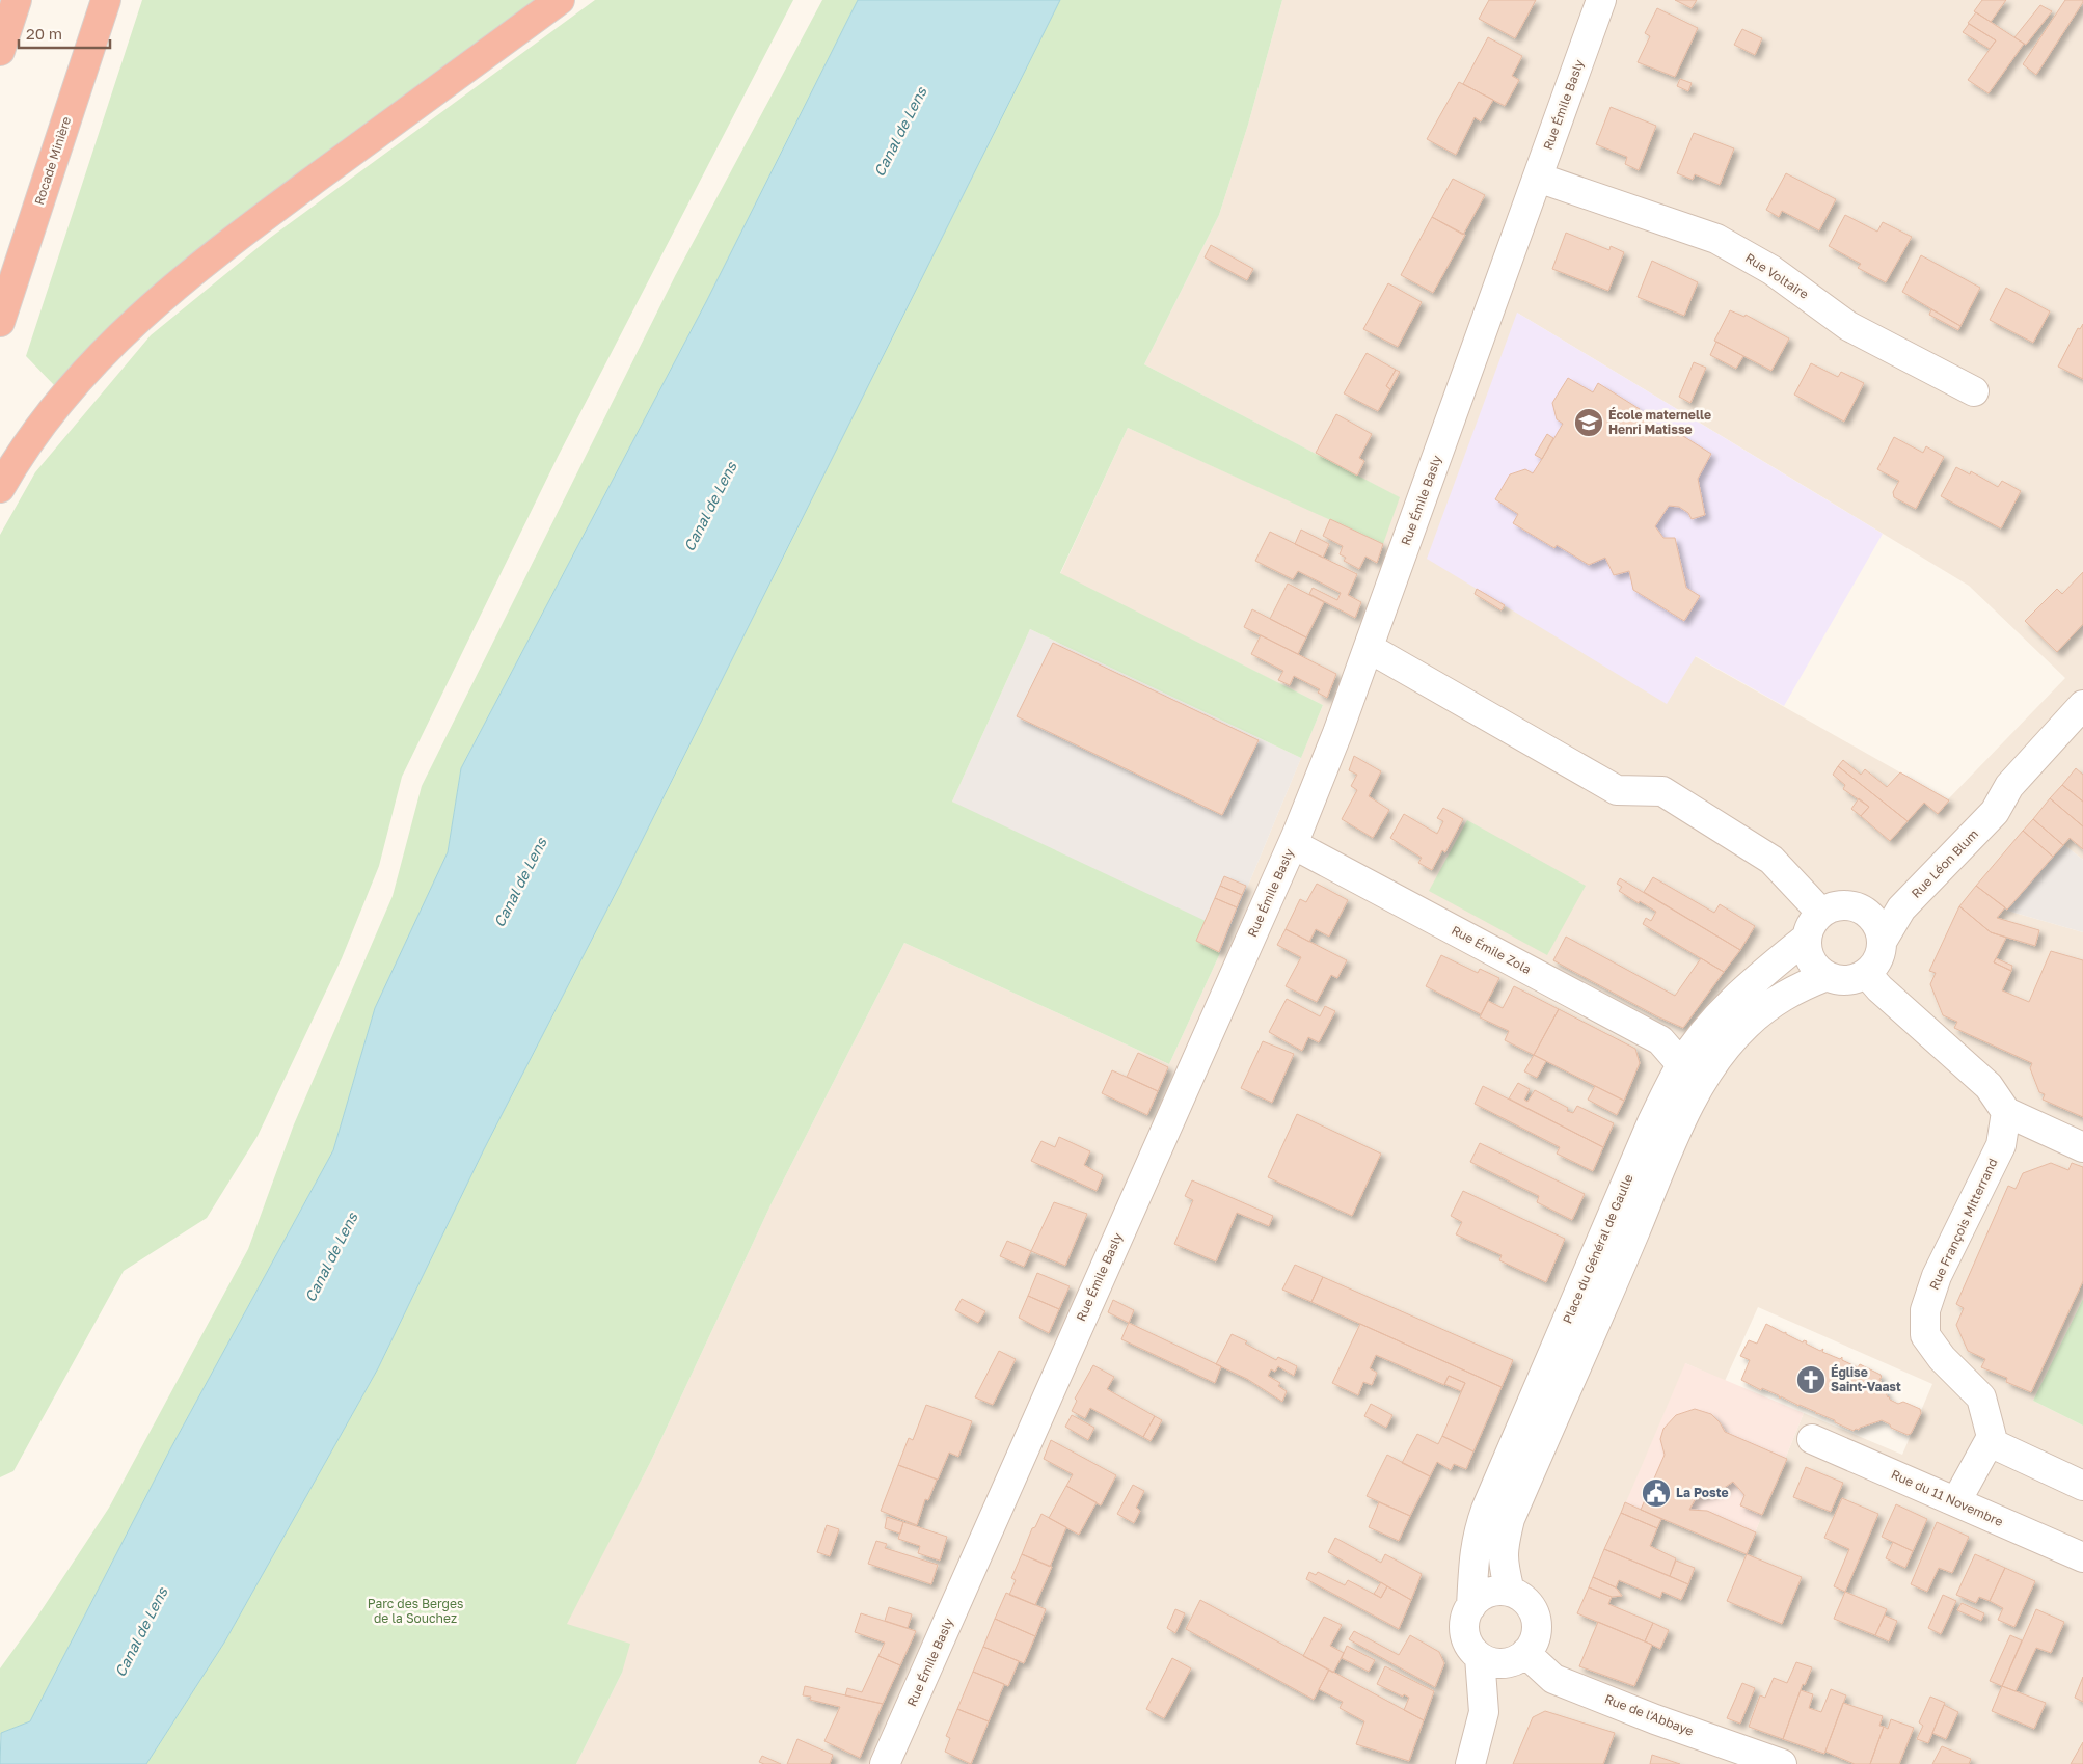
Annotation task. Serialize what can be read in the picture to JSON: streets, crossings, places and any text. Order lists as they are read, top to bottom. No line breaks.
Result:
{"streets":{"highway":["Rocade Minière"],"street":["Rue Émile Basly","Rue Voltaire","Rue Léon Blum","Rue Émile Zola","Rue François Mitterrand","Place du Général de Gaulle","Rue du 11 Novembre","Rue de l'Abbaye"]},"crossings":[["Rue Émile Basly","Rue Voltaire"],["Rue Émile Basly","Rue Émile Zola"],["Rue Léon Blum","Place du Général de Gaulle"],["Rue Émile Zola","Place du Général de Gaulle"],["Place du Général de Gaulle","Rue de l'Abbaye"]],"water":["Canal de Lens"],"parks":["Parc des Berges de la Souchez"],"places":{"school or university":["École maternelle Henri Matisse"],"church":["Église Saint-Vaast"],"public building":["La Poste"]},"scale_bar":"20 m"}
